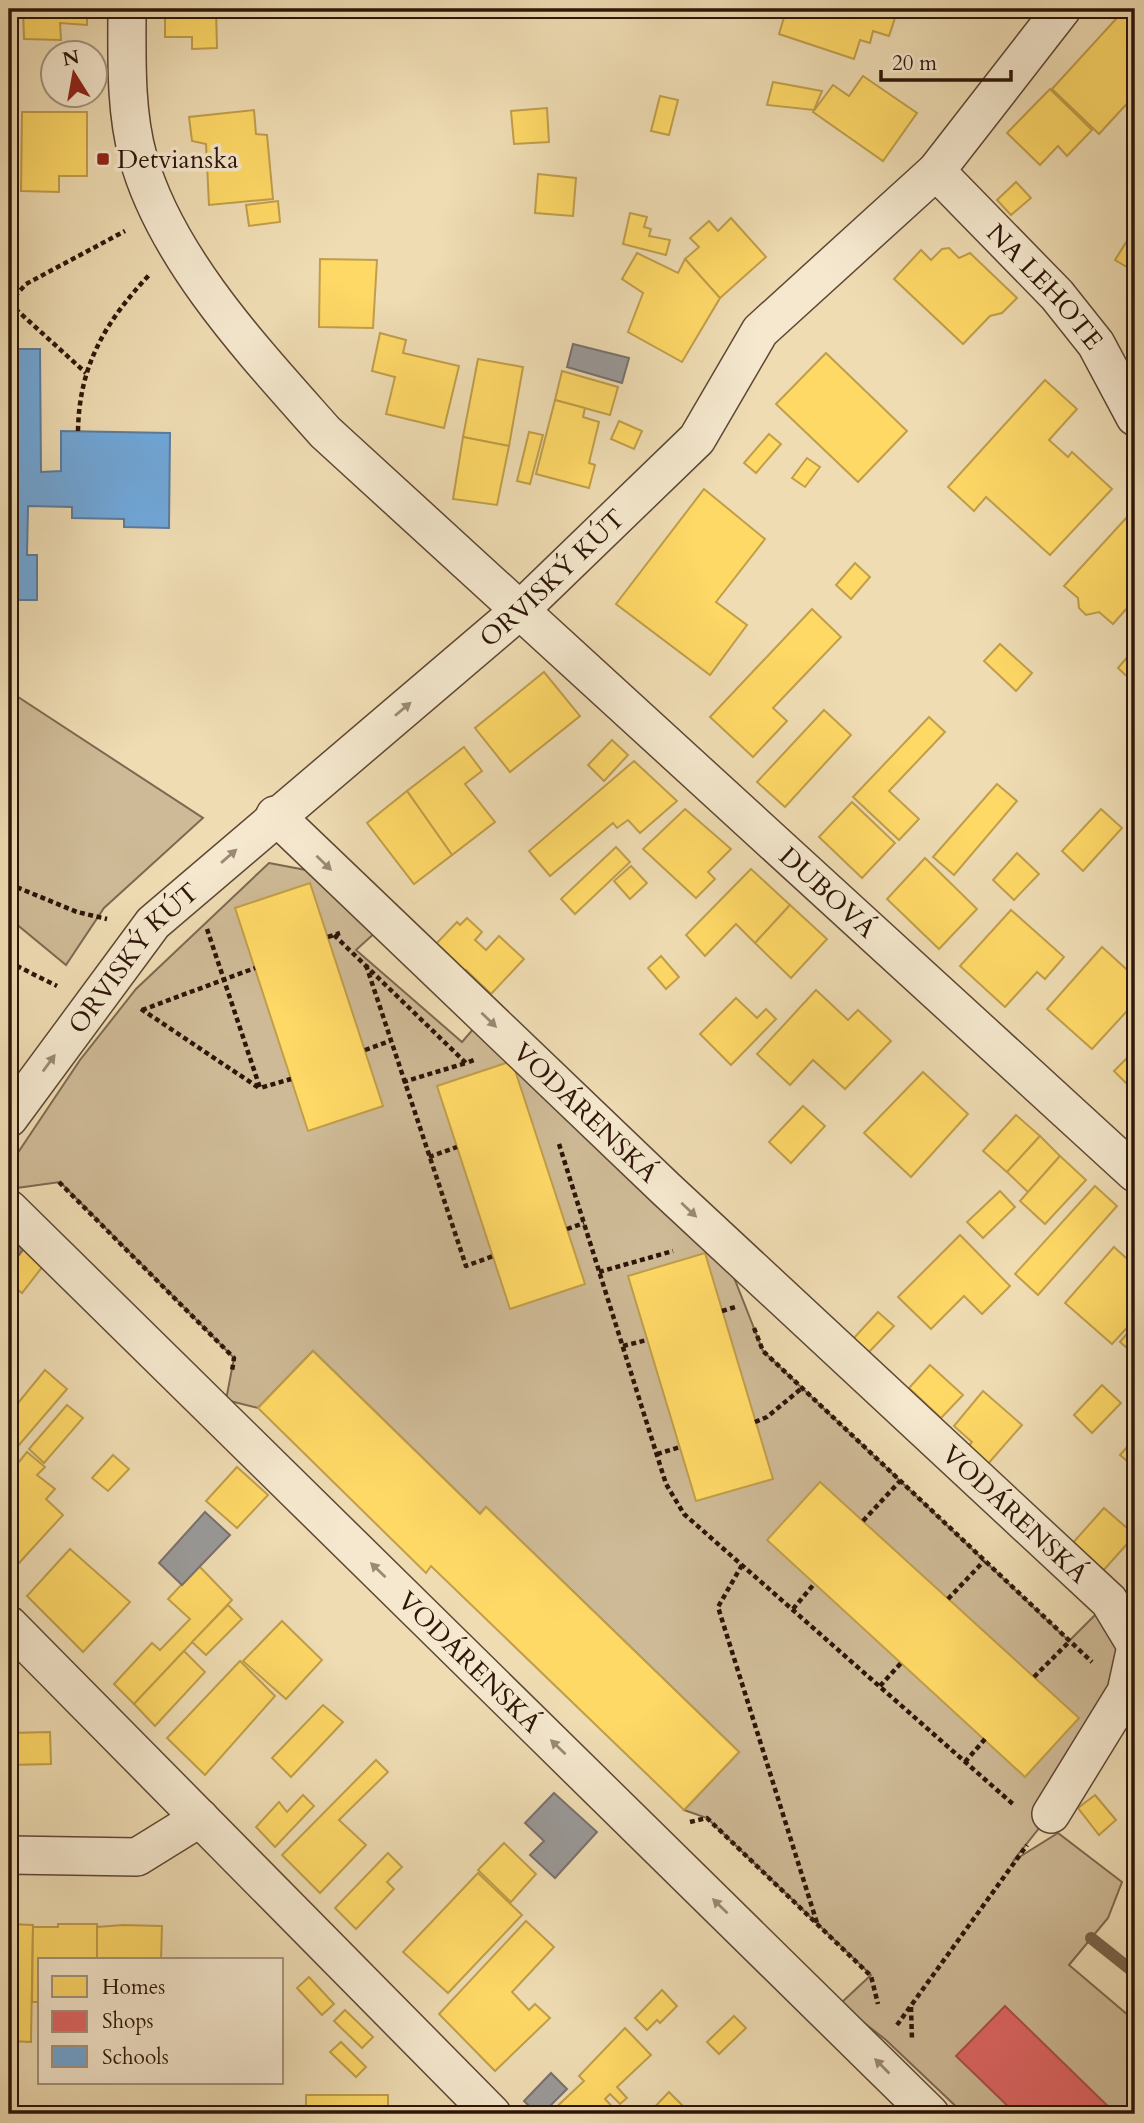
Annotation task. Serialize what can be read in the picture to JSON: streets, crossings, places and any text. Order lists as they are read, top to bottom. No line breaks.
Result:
{"streets":{"street":["NA LEHOTE","ORVISKÝ KÚT","DUBOVÁ","VODÁRENSKÁ"]},"crossings":[["NA LEHOTE","ORVISKÝ KÚT"],["ORVISKÝ KÚT","DUBOVÁ"],["ORVISKÝ KÚT","VODÁRENSKÁ"]],"one_way":["ORVISKÝ KÚT"],"places":{"transit":["Detvianska"]},"legend":["Homes","Shops","Schools"],"scale_bar":"20 m","north":"top"}
